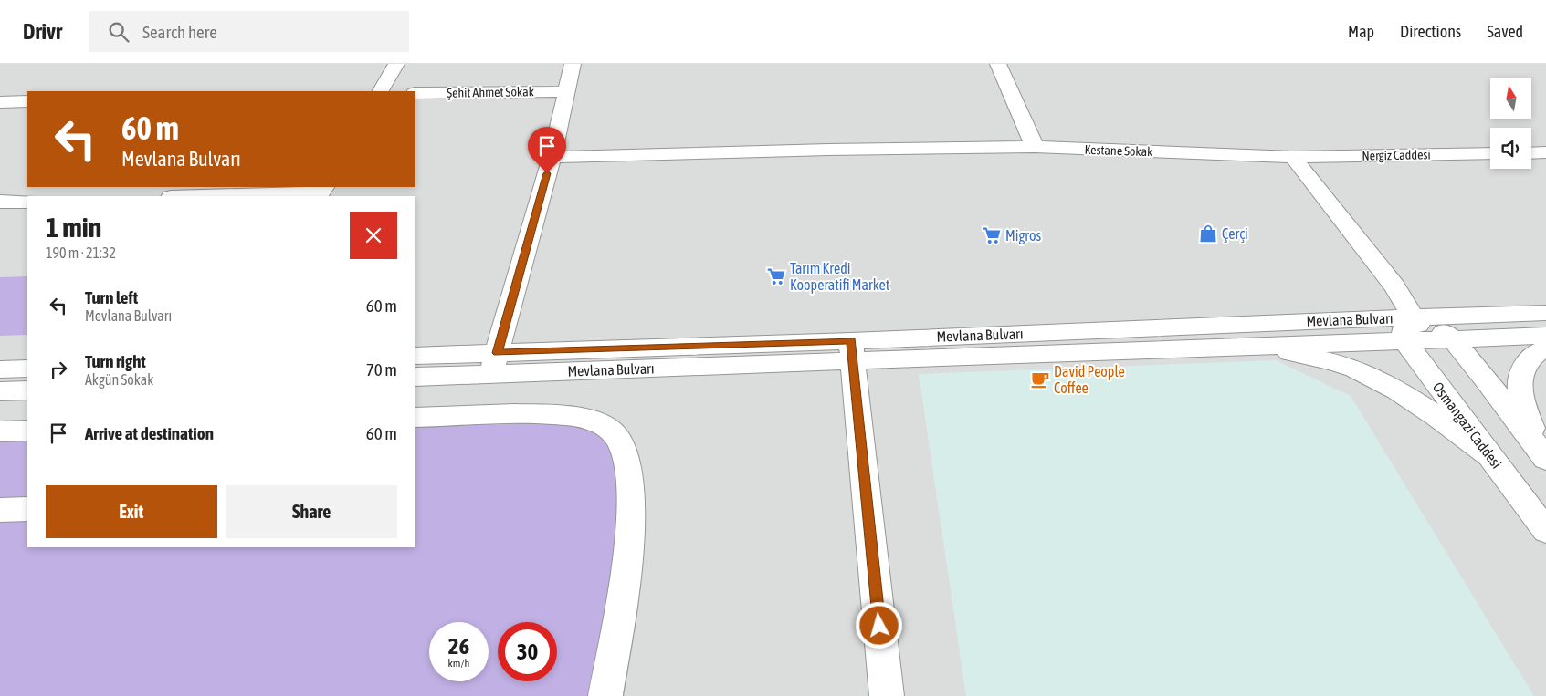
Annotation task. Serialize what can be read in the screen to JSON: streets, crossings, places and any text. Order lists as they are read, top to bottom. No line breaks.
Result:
{"streets":{"street":["Şehit Ahmet Sokak","Kestane Sokak","Nergiz Caddesi","Mevlana Bulvarı","Osmangazi Caddesi"]},"crossings":[["Kestane Sokak","Nergiz Caddesi"],["Kestane Sokak","Osmangazi Caddesi"],["Nergiz Caddesi","Osmangazi Caddesi"],["Mevlana Bulvarı","Osmangazi Caddesi"]],"places":{"shop":["Çerçi"],"supermarket":["Migros","Tarım Kredi Kooperatifi Market"],"cafe":["David People Coffee"]},"north":"top","page":{"header":"Drivr","search":"Search here","nav":["Map","Directions","Saved"],"turn":["60 m","Mevlana Bulvarı"],"heading":["1 min","190 m · 21:32"],"list":[{"name":"Turn left","note":"Mevlana Bulvarı","value":"60 m"},{"name":"Turn right","note":"Akgün Sokak","value":"70 m"},{"name":"Arrive at destination","value":"60 m"}],"buttons":["Exit","Share"],"speed":"26 km/h","limit":"30"}}
